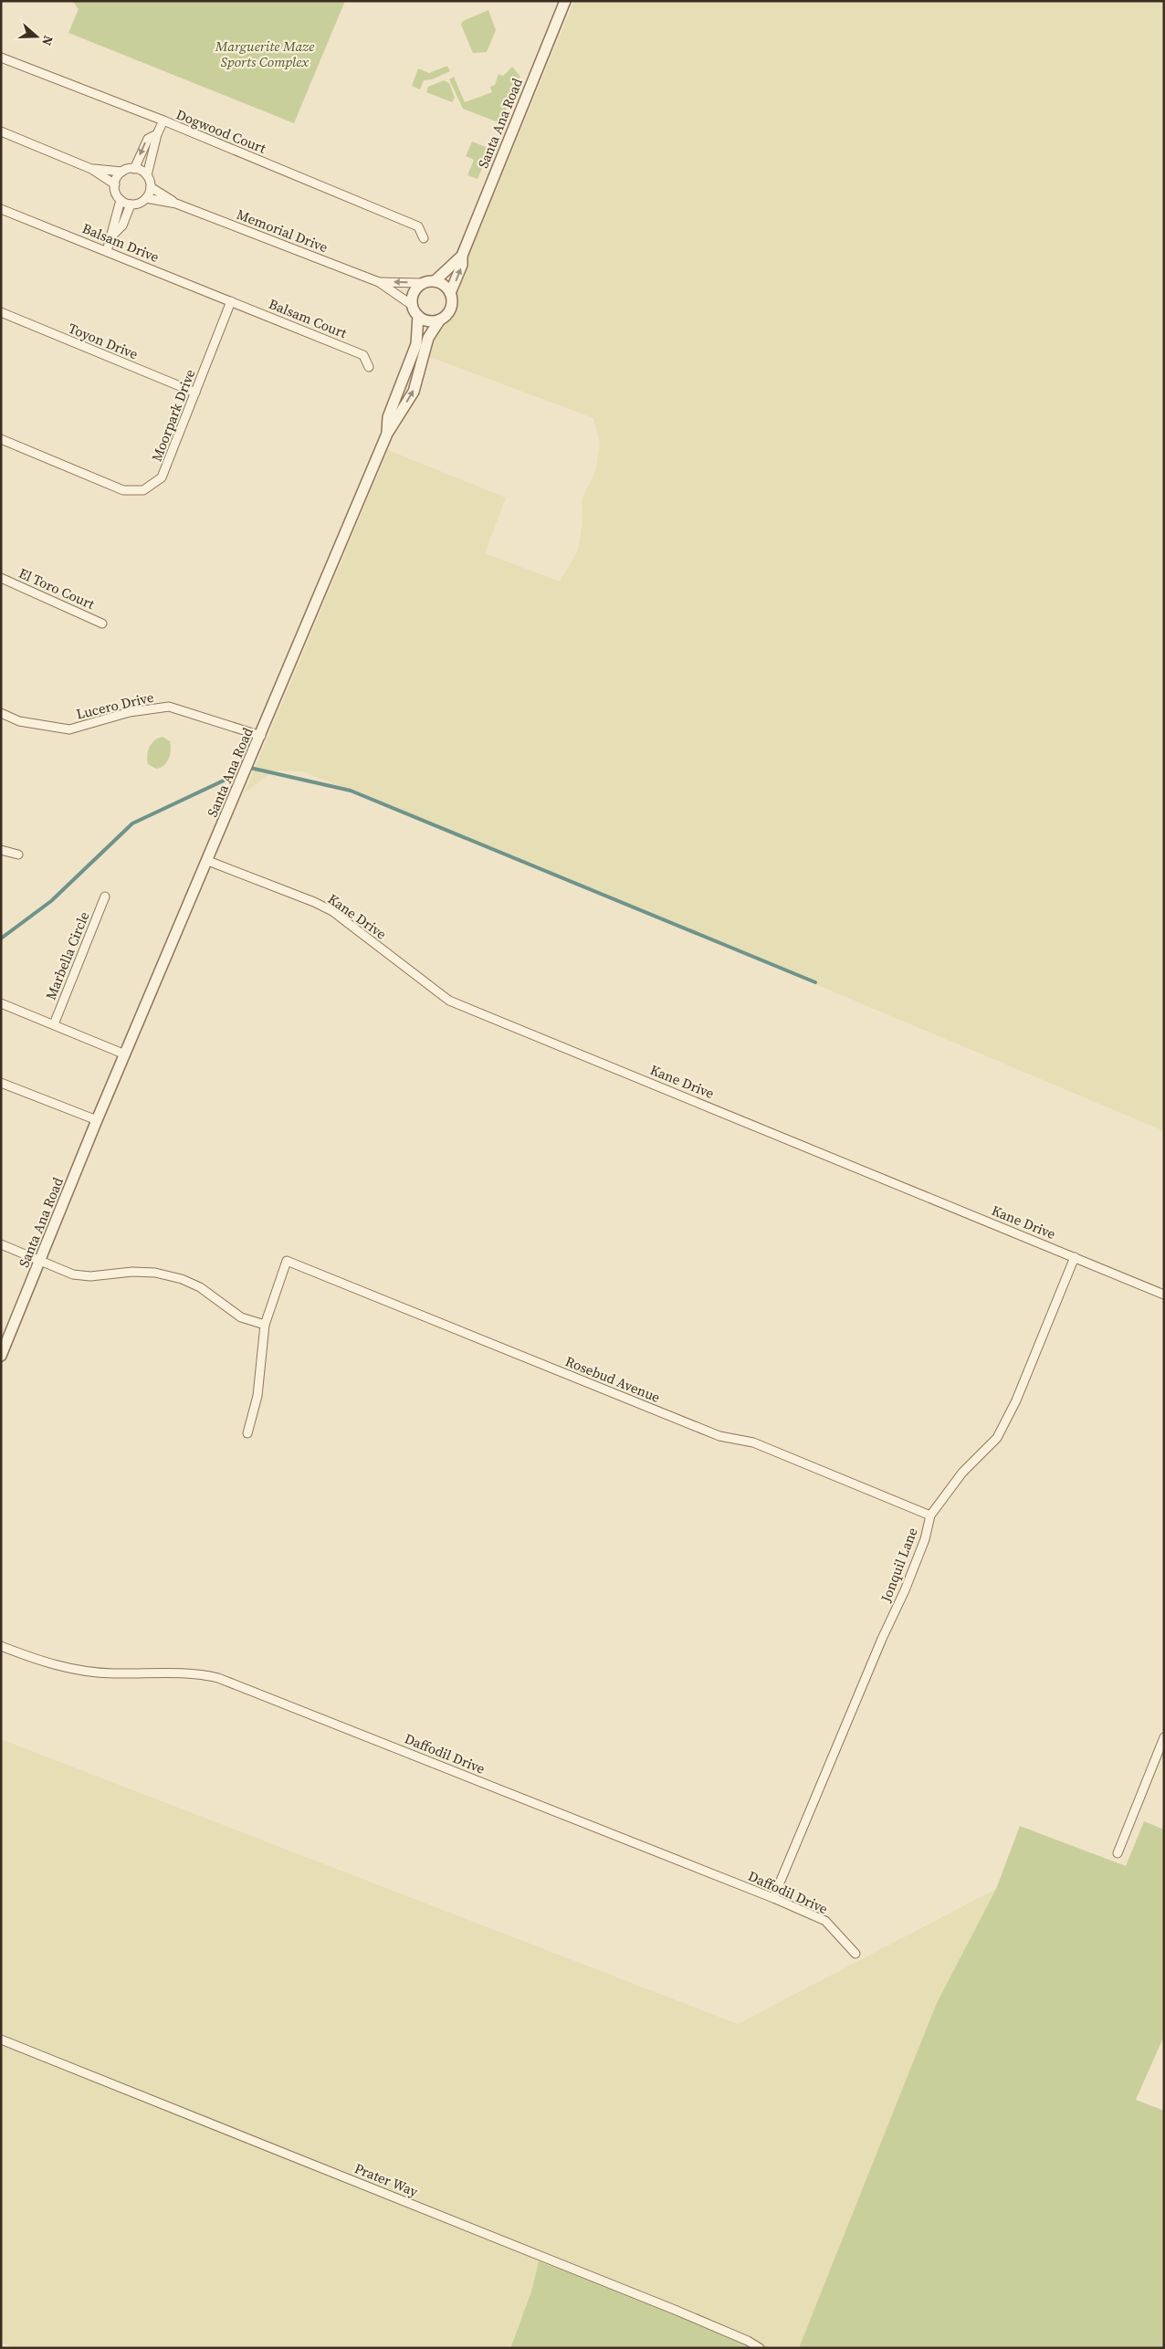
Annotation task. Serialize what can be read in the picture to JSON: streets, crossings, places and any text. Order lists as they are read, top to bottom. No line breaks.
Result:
{"streets":{"street":["Santa Ana Road","Dogwood Court","Memorial Drive","Balsam Drive","Balsam Court","Toyon Drive","Moorpark Drive","El Toro Court","Lucero Drive","Kane Drive","Marbella Circle","Rosebud Avenue","Jonquil Lane","Daffodil Drive","Prater Way"]},"crossings":[["Santa Ana Road","Lucero Drive"],["Santa Ana Road","Kane Drive"],["Balsam Drive","Balsam Court"],["Balsam Drive","Moorpark Drive"],["Balsam Court","Moorpark Drive"],["Toyon Drive","Moorpark Drive"],["Kane Drive","Jonquil Lane"],["Rosebud Avenue","Jonquil Lane"],["Jonquil Lane","Daffodil Drive"]],"parks":["Marguerite Maze Sports Complex"],"north":"right"}
